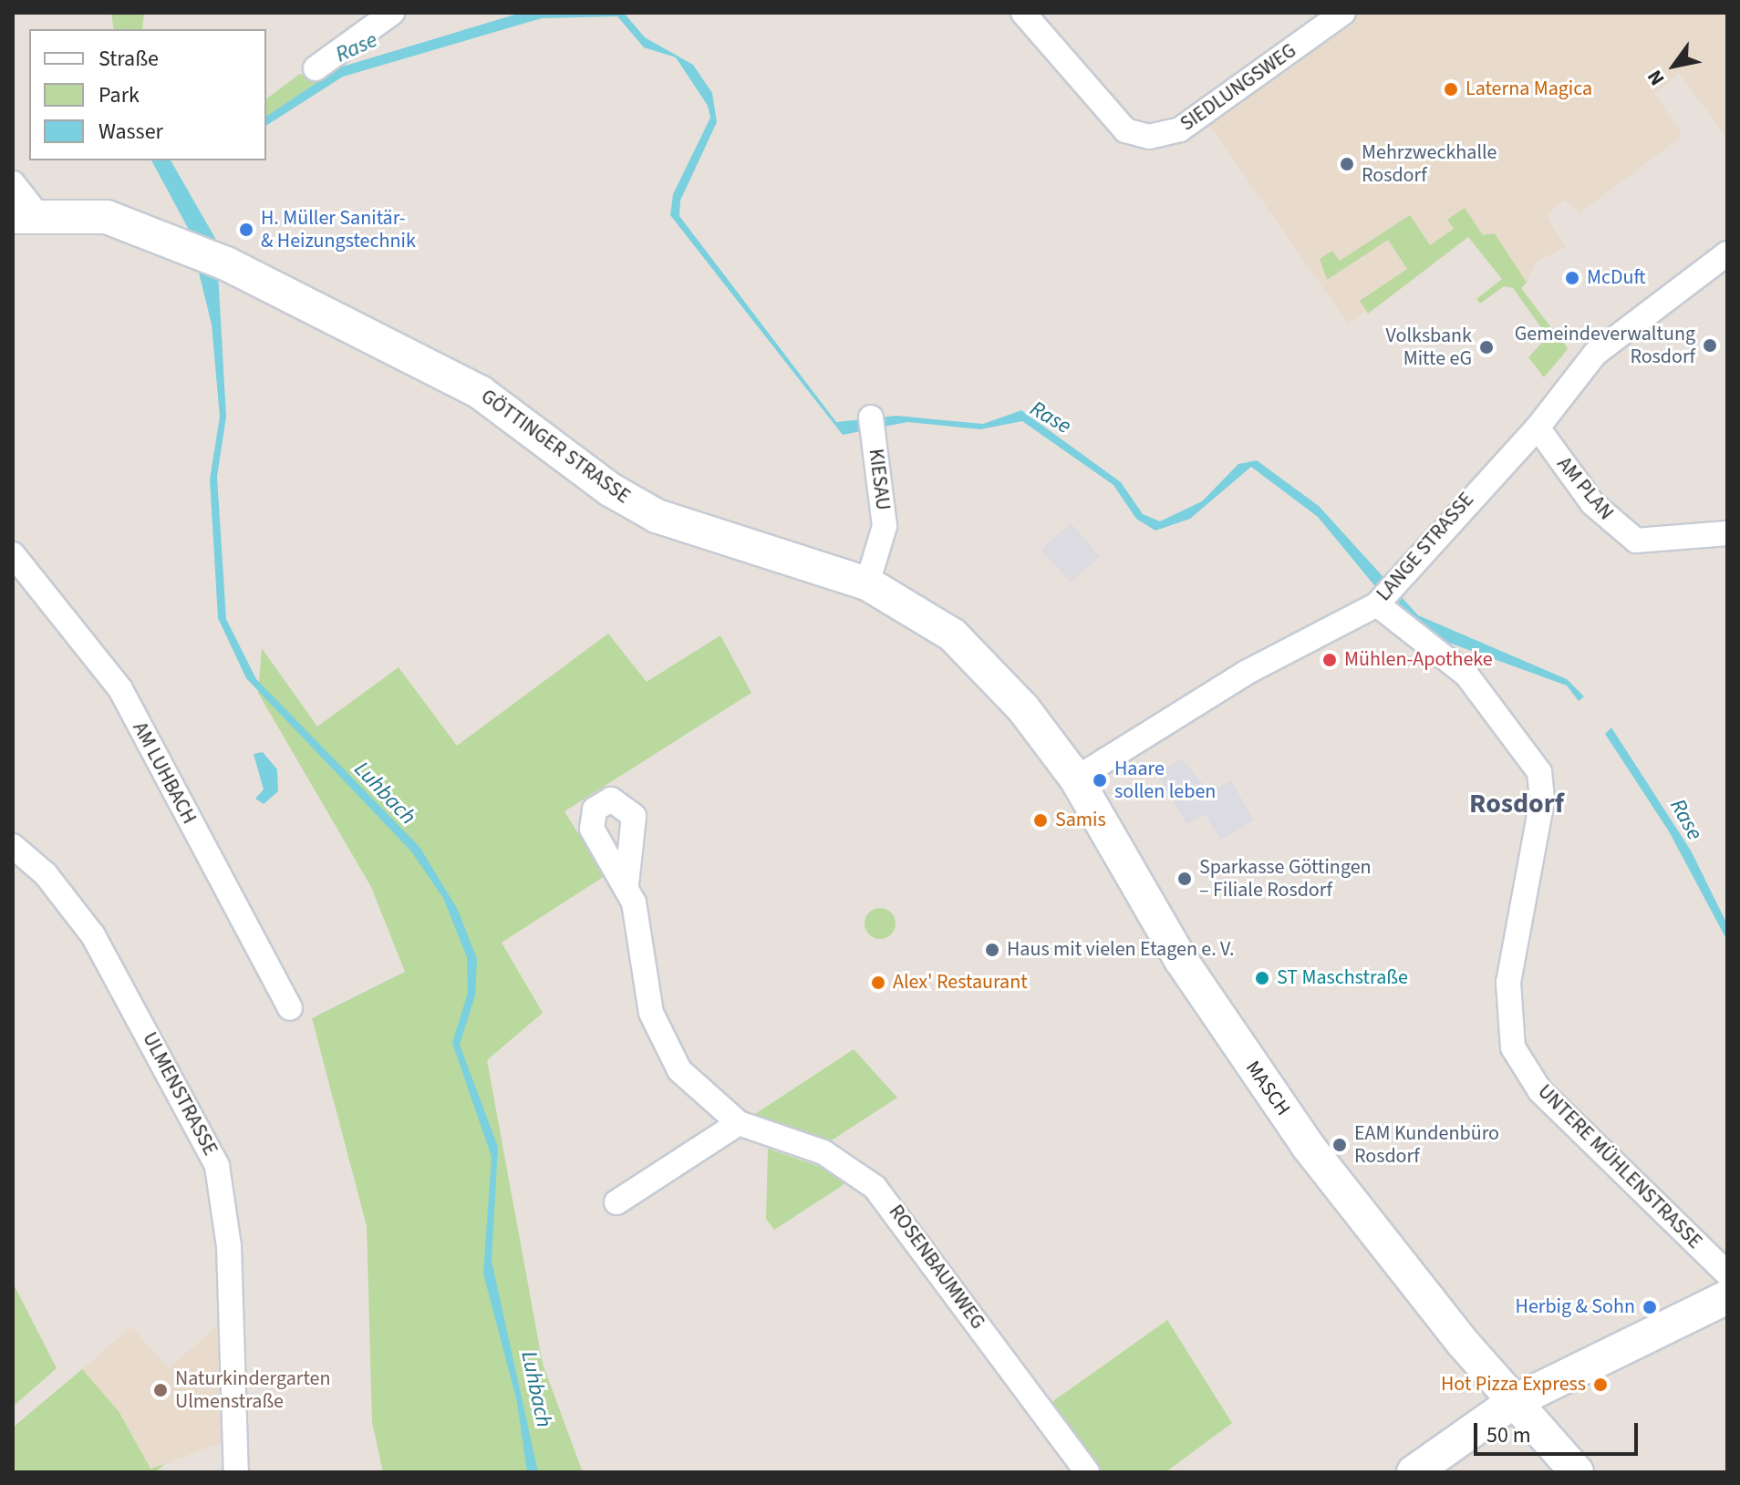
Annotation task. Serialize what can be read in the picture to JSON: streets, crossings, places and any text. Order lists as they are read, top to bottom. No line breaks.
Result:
{"streets":{"street":["SIEDLUNGSWEG","GÖTTINGER STRASSE","KIESAU","AM PLAN","LANGE STRASSE","AM LUHBACH","MASCH","ULMENSTRASSE","UNTERE MÜHLENSTRASSE","ROSENBAUMWEG"]},"crossings":[["GÖTTINGER STRASSE","KIESAU"],["GÖTTINGER STRASSE","MASCH"],["AM PLAN","LANGE STRASSE"],["LANGE STRASSE","MASCH"],["LANGE STRASSE","UNTERE MÜHLENSTRASSE"]],"districts":["Rosdorf"],"water":["Rase","Luhbach"],"places":["Laterna Magica","Mehrzweckhalle Rosdorf","H. Müller Sanitär- & Heizungstechnik","McDuft","Gemeindeverwaltung Rosdorf","Volksbank Mitte eG","Mühlen-Apotheke","Haare sollen leben","Samis","Sparkasse Göttingen – Filiale Rosdorf","Haus mit vielen Etagen e. V.","ST Maschstraße","Alex' Restaurant","EAM Kundenbüro Rosdorf","Herbig & Sohn","Hot Pizza Express","Naturkindergarten Ulmenstraße"],"legend":["Straße","Park","Wasser"],"scale_bar":"50 m","north":"bottom left"}
